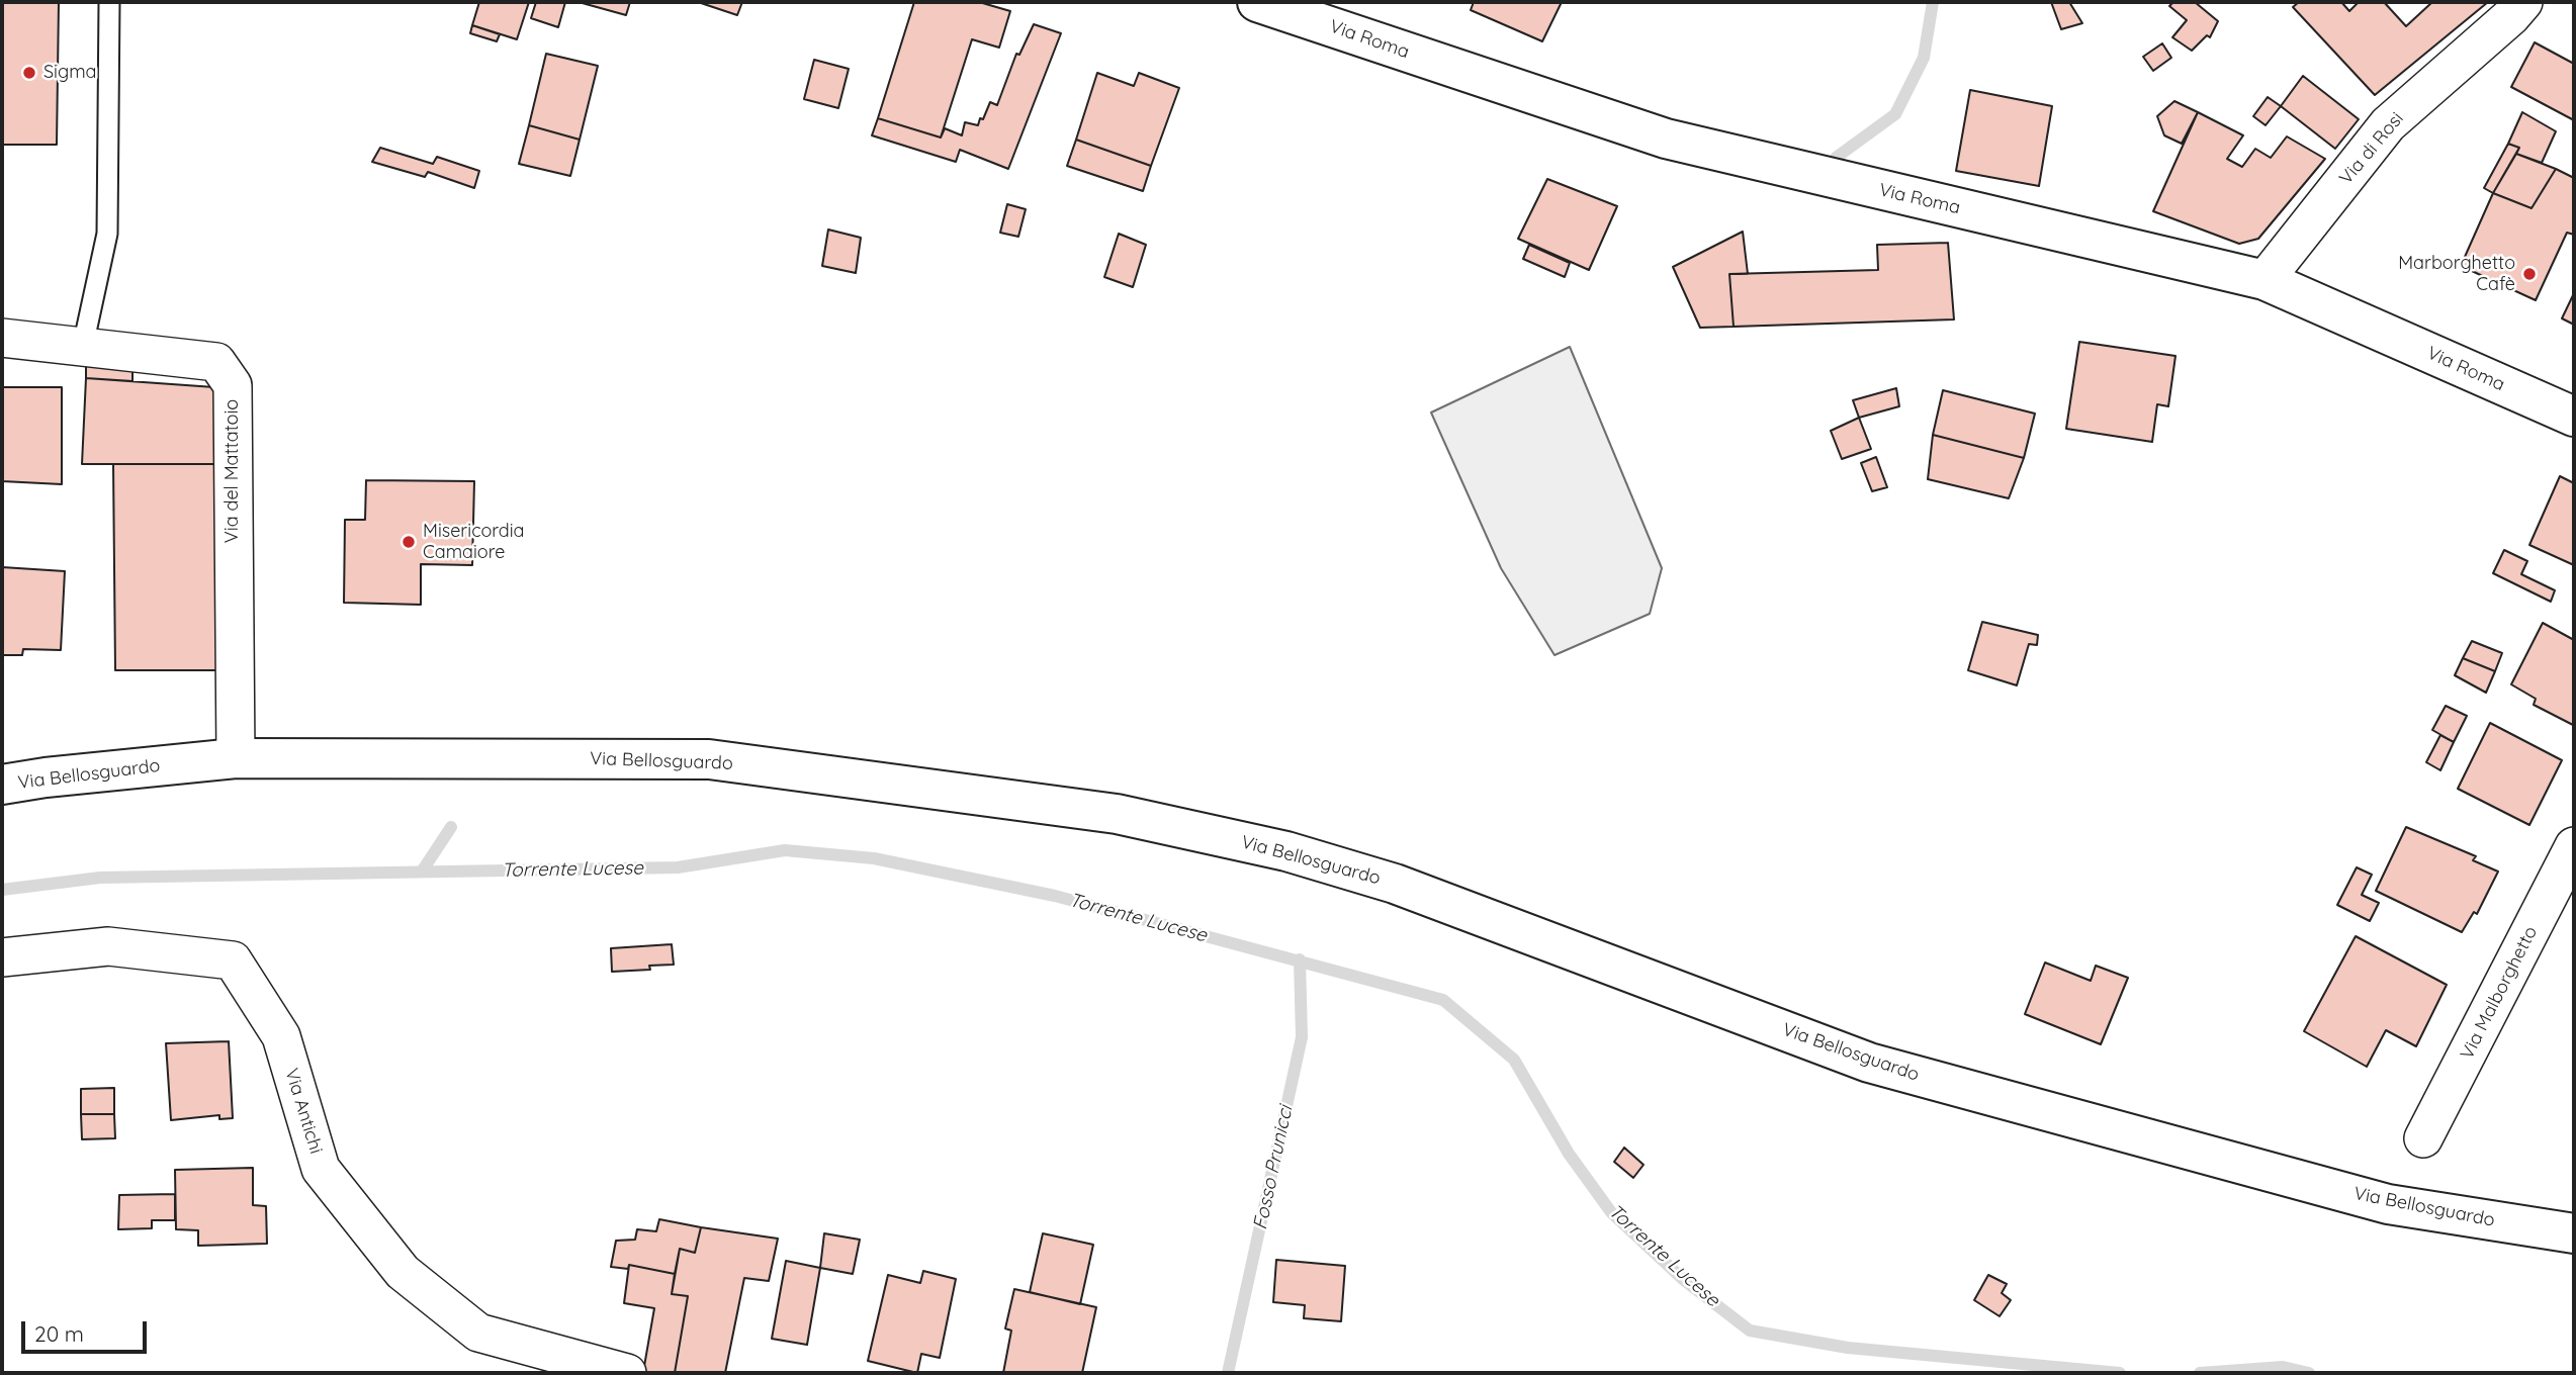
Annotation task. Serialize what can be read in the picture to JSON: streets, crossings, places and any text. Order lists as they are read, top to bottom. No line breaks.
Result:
{"streets":{"main road":["Via Roma","Via Bellosguardo"],"street":["Via di Rosi","Via del Mattatoio","Via Malborghetto","Via Antichi"]},"crossings":[["Via Roma","Via di Rosi"],["Via del Mattatoio","Via Bellosguardo"]],"water":["Torrente Lucese","Fosso Prunicci"],"places":["Sigma","Marborghetto Cafè","Misericordia Camaiore"],"scale_bar":"20 m"}
